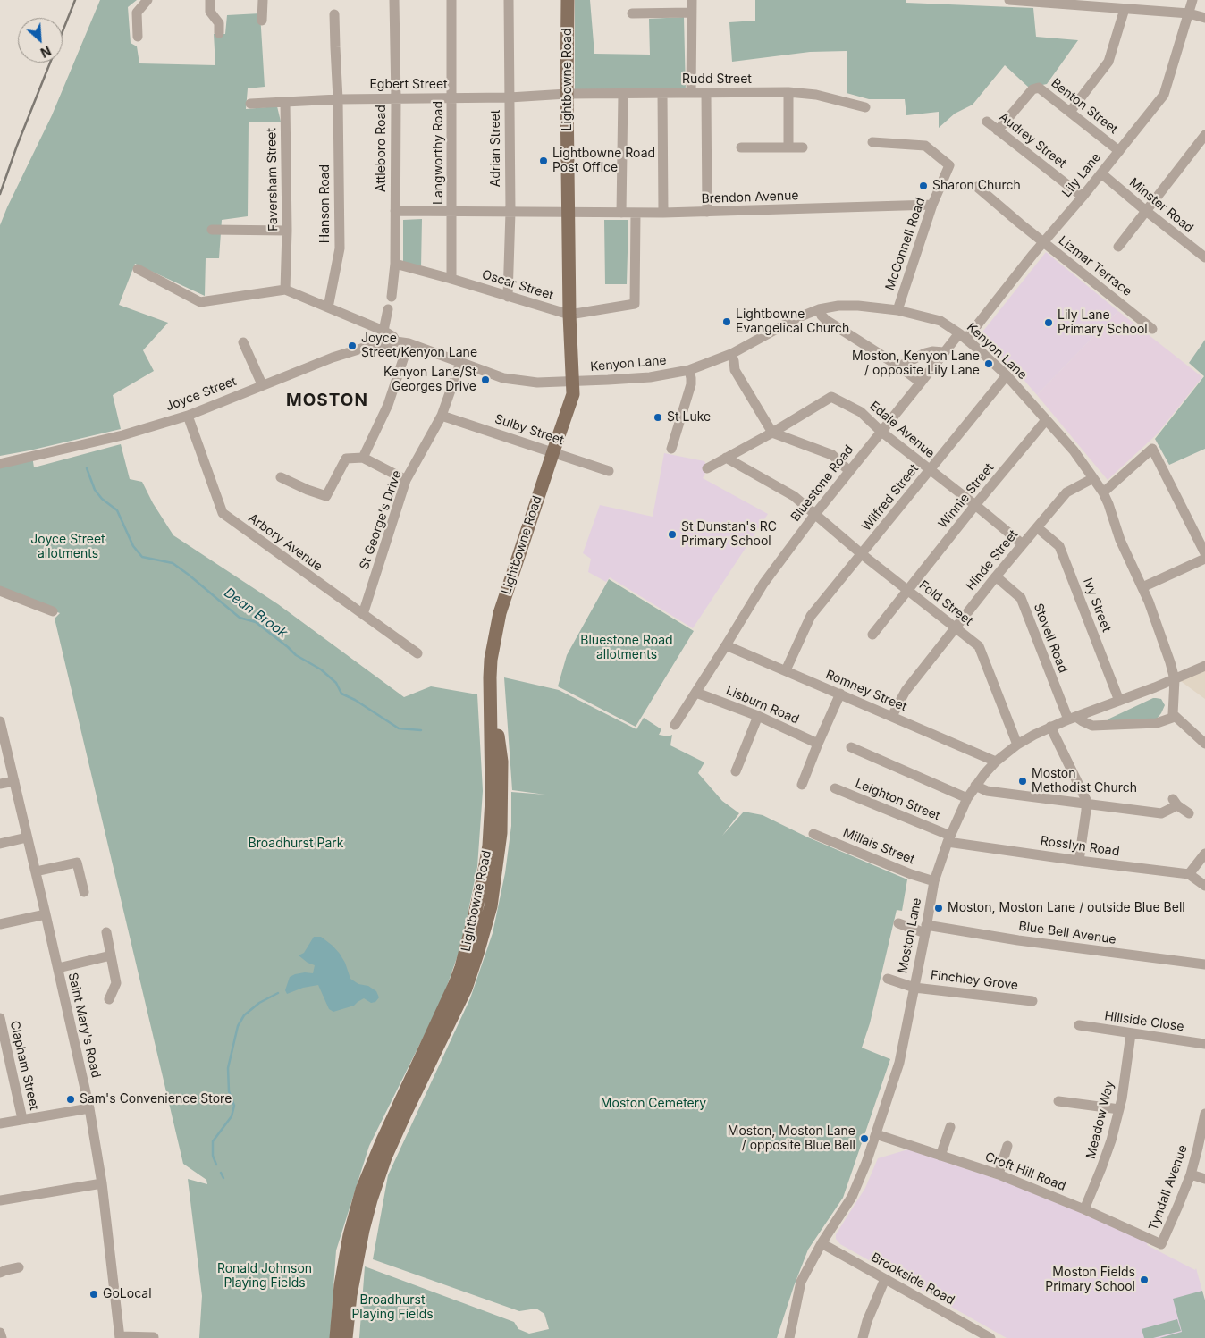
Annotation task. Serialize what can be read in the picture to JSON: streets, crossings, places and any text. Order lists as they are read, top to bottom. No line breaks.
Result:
{"streets":{"main road":["Lightbowne Road"],"street":["Rudd Street","Egbert Street","Benton Street","Audrey Street","Attleboro Road","Adrian Street","Langworthy Road","Lily Lane","Faversham Street","Brendon Avenue","Hanson Road","Minster Road","McConnell Road","Lizmar Terrace","Oscar Street","Kenyon Lane","Joyce Street","Sulby Street","Edale Avenue","Bluestone Road","Winnie Street","Wilfred Street","St George's Drive","Arbory Avenue","Hinde Street","Fold Street","Ivy Street","Stovell Road","Romney Street","Lisburn Road","Leighton Street","Millais Street","Rosslyn Road","Blue Bell Avenue","Moston Lane","Finchley Grove","Hillside Close","Saint Mary's Road","Clapham Street","Meadow Way","Croft Hill Road","Tyndall Avenue","Brookside Road"]},"crossings":[["Lightbowne Road","Rudd Street"],["Lightbowne Road","Egbert Street"],["Lightbowne Road","Brendon Avenue"],["Lightbowne Road","Oscar Street"],["Lightbowne Road","Kenyon Lane"],["Lightbowne Road","Sulby Street"],["Rudd Street","Egbert Street"],["Egbert Street","Attleboro Road"],["Egbert Street","Adrian Street"],["Egbert Street","Langworthy Road"],["Egbert Street","Faversham Street"],["Egbert Street","Hanson Road"],["Benton Street","Audrey Street"],["Benton Street","Lily Lane"],["Audrey Street","Lily Lane"],["Attleboro Road","Brendon Avenue"],["Attleboro Road","Oscar Street"],["Adrian Street","Brendon Avenue"],["Adrian Street","Oscar Street"],["Langworthy Road","Brendon Avenue"],["Langworthy Road","Oscar Street"],["Lily Lane","Minster Road"],["Lily Lane","Lizmar Terrace"],["Lily Lane","Kenyon Lane"],["Lily Lane","Bluestone Road"],["Brendon Avenue","McConnell Road"],["Brendon Avenue","Oscar Street"],["McConnell Road","Kenyon Lane"],["Kenyon Lane","Joyce Street"],["Kenyon Lane","Bluestone Road"],["Kenyon Lane","Winnie Street"],["Kenyon Lane","Wilfred Street"],["Kenyon Lane","St George's Drive"],["Kenyon Lane","Hinde Street"],["Kenyon Lane","Moston Lane"],["Joyce Street","Arbory Avenue"],["Sulby Street","St George's Drive"],["Edale Avenue","Bluestone Road"],["Edale Avenue","Winnie Street"],["Edale Avenue","Wilfred Street"],["Edale Avenue","Hinde Street"],["Edale Avenue","Fold Street"],["Bluestone Road","Fold Street"],["Bluestone Road","Romney Street"],["Bluestone Road","Lisburn Road"],["Winnie Street","Fold Street"],["Wilfred Street","Fold Street"],["Wilfred Street","Romney Street"],["St George's Drive","Arbory Avenue"],["Hinde Street","Fold Street"],["Hinde Street","Ivy Street"],["Hinde Street","Stovell Road"],["Hinde Street","Romney Street"],["Fold Street","Moston Lane"],["Ivy Street","Moston Lane"],["Stovell Road","Moston Lane"],["Romney Street","Moston Lane"],["Leighton Street","Rosslyn Road"],["Leighton Street","Moston Lane"],["Millais Street","Moston Lane"],["Rosslyn Road","Moston Lane"],["Blue Bell Avenue","Moston Lane"],["Moston Lane","Finchley Grove"],["Moston Lane","Croft Hill Road"],["Moston Lane","Brookside Road"],["Hillside Close","Meadow Way"],["Meadow Way","Croft Hill Road"],["Croft Hill Road","Tyndall Avenue"]],"districts":["MOSTON"],"water":["Dean Brook"],"parks":["Joyce Street allotments","Bluestone Road allotments","Broadhurst Park","Moston Cemetery","Ronald Johnson Playing Fields","Broadhurst Playing Fields"],"places":["Lightbowne Road Post Office","Sharon Church","Lightbowne Evangelical Church","Lily Lane Primary School","Joyce Street/Kenyon Lane","Moston, Kenyon Lane / opposite Lily Lane","Kenyon Lane/St Georges Drive","St Luke","St Dunstan's RC Primary School","Moston Methodist Church","Moston, Moston Lane / outside Blue Bell","Sam's Convenience Store","Moston, Moston Lane / opposite Blue Bell","Moston Fields Primary School","GoLocal"],"north":"bottom right"}
